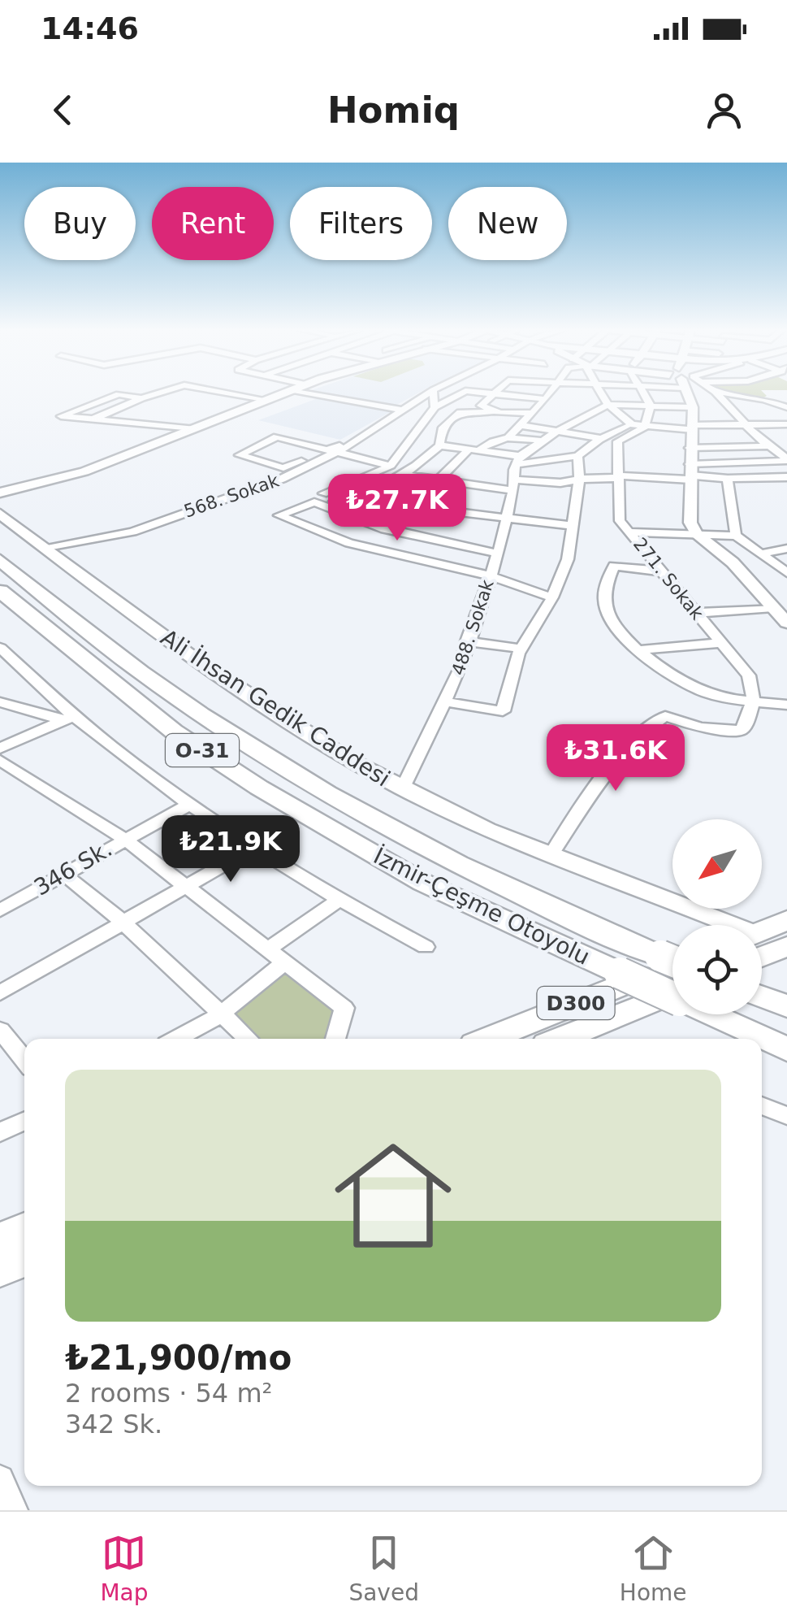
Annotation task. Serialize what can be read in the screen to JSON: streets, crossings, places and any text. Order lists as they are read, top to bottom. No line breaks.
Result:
{"streets":{"highway":["O-31","İzmir-Çeşme Otoyolu","D300"],"main road":["Ali İhsan Gedik Caddesi"],"street":["568. Sokak","271. Sokak","488. Sokak","346 Sk."]},"crossings":[["568. Sokak","Ali İhsan Gedik Caddesi"],["488. Sokak","Ali İhsan Gedik Caddesi"]],"north":"bottom left","page":{"status":"14:46","header":"Homiq","chip":["Buy","Rent","Filters","New"],"price":["₺27.7K","₺31.6K","₺21.9K"],"list":[{"name":"₺21,900/mo","note":"2 rooms · 54 m² · 342 Sk."}],"tabs":["Map","Saved","Home"]}}
